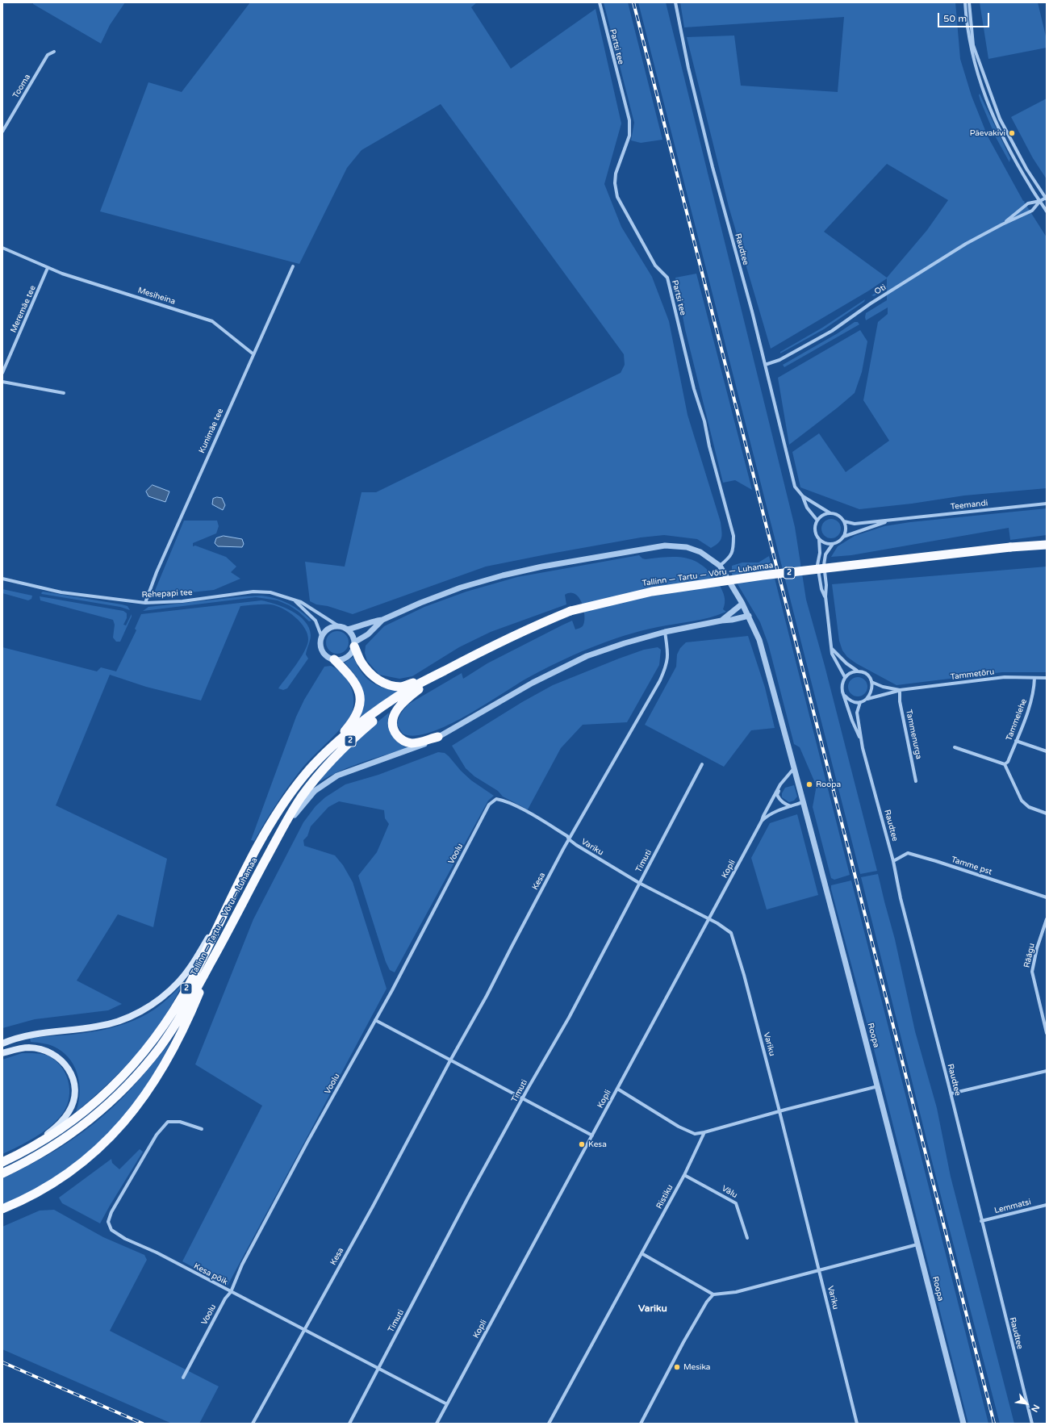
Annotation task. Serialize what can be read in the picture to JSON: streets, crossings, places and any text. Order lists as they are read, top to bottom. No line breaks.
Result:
{"streets":{"highway":["2","Tallinn — Tartu — Võru — Luhamaa"],"street":["Partsi tee","Tooma","Raudtee","Oti","Mesiheina","Meremäe tee","Kunimäe tee","Teemandi","Rehepapi tee","Tammetõru","Tammelehe","Tammenurga","Variku","Voolu","Timuti","Tamme pst","Kopli","Kesa","Räägu","Roopa","Välu","Ristiku","Lemmatsi","Kesa põik"]},"crossings":[["Partsi tee","Roopa"],["Raudtee","Oti"],["Raudtee","Teemandi"],["Raudtee","Tammetõru"],["Raudtee","Tamme pst"],["Raudtee","Lemmatsi"],["Mesiheina","Meremäe tee"],["Mesiheina","Kunimäe tee"],["Kunimäe tee","Rehepapi tee"],["Tammetõru","Tammelehe"],["Tammetõru","Tammenurga"],["Variku","Voolu"],["Variku","Timuti"],["Variku","Kopli"],["Variku","Kesa"],["Voolu","Kesa põik"],["Timuti","Kesa põik"],["Kopli","Roopa"],["Kopli","Kesa põik"],["Kesa","Kesa põik"],["Välu","Ristiku"]],"districts":["Variku"],"places":["Päevakivi","Roopa","Kesa","Mesika"],"scale_bar":"50 m","north":"bottom right"}
